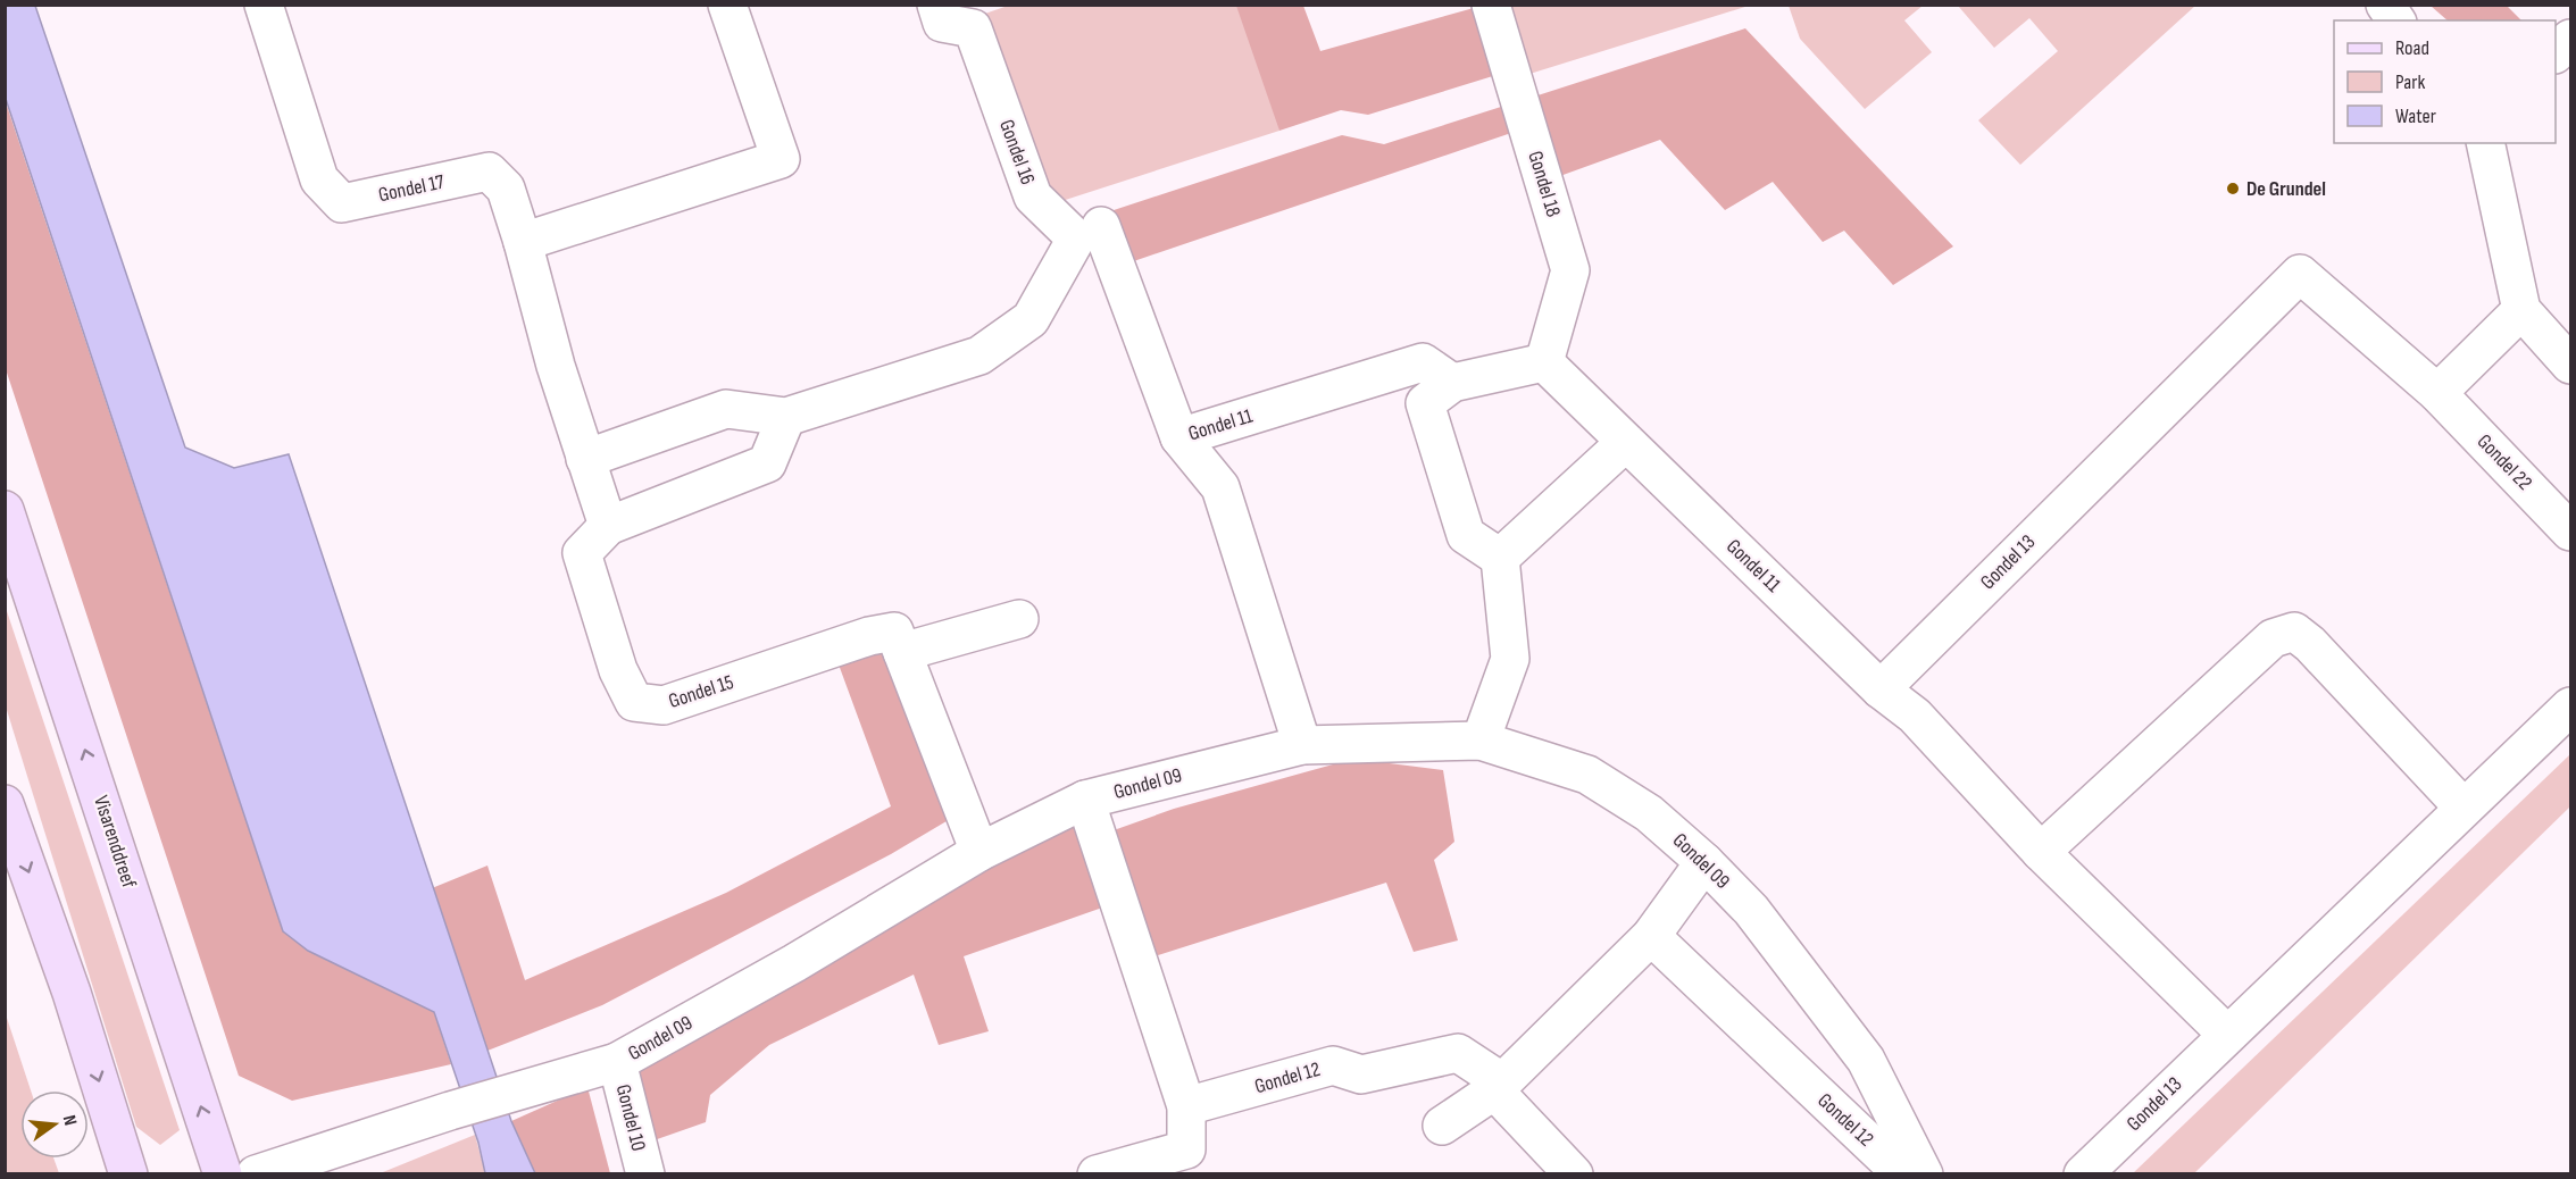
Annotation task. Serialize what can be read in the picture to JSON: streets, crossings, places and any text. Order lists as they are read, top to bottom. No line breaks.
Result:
{"streets":{"main road":["Visarenddreef"],"street":["Gondel 16","Gondel 18","Gondel 17","Gondel 11","Gondel 22","Gondel 13","Gondel 15","Gondel 09","Gondel 12","Gondel 10"]},"crossings":[["Gondel 16","Gondel 15"],["Gondel 18","Gondel 11"],["Gondel 11","Gondel 13"],["Gondel 11","Gondel 09"],["Gondel 22","Gondel 13"],["Gondel 15","Gondel 09"],["Gondel 09","Gondel 12"],["Gondel 09","Gondel 10"]],"places":["De Grundel"],"legend":["Road","Park","Water"],"north":"right"}
